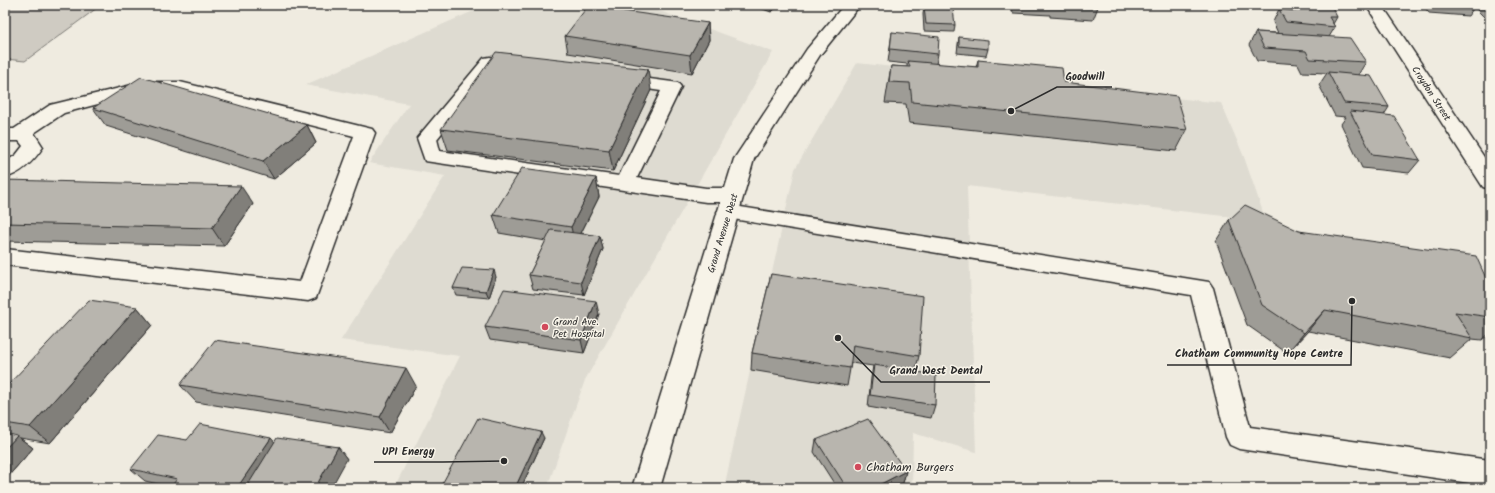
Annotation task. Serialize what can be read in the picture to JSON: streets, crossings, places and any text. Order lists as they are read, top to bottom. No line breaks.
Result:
{"streets":{"main road":["Croydon Street","Grand Avenue West"]},"places":["Goodwill","Chatham Community Hope Centre","Grand Ave. Pet Hospital","Grand West Dental","UPI Energy","Chatham Burgers"]}
